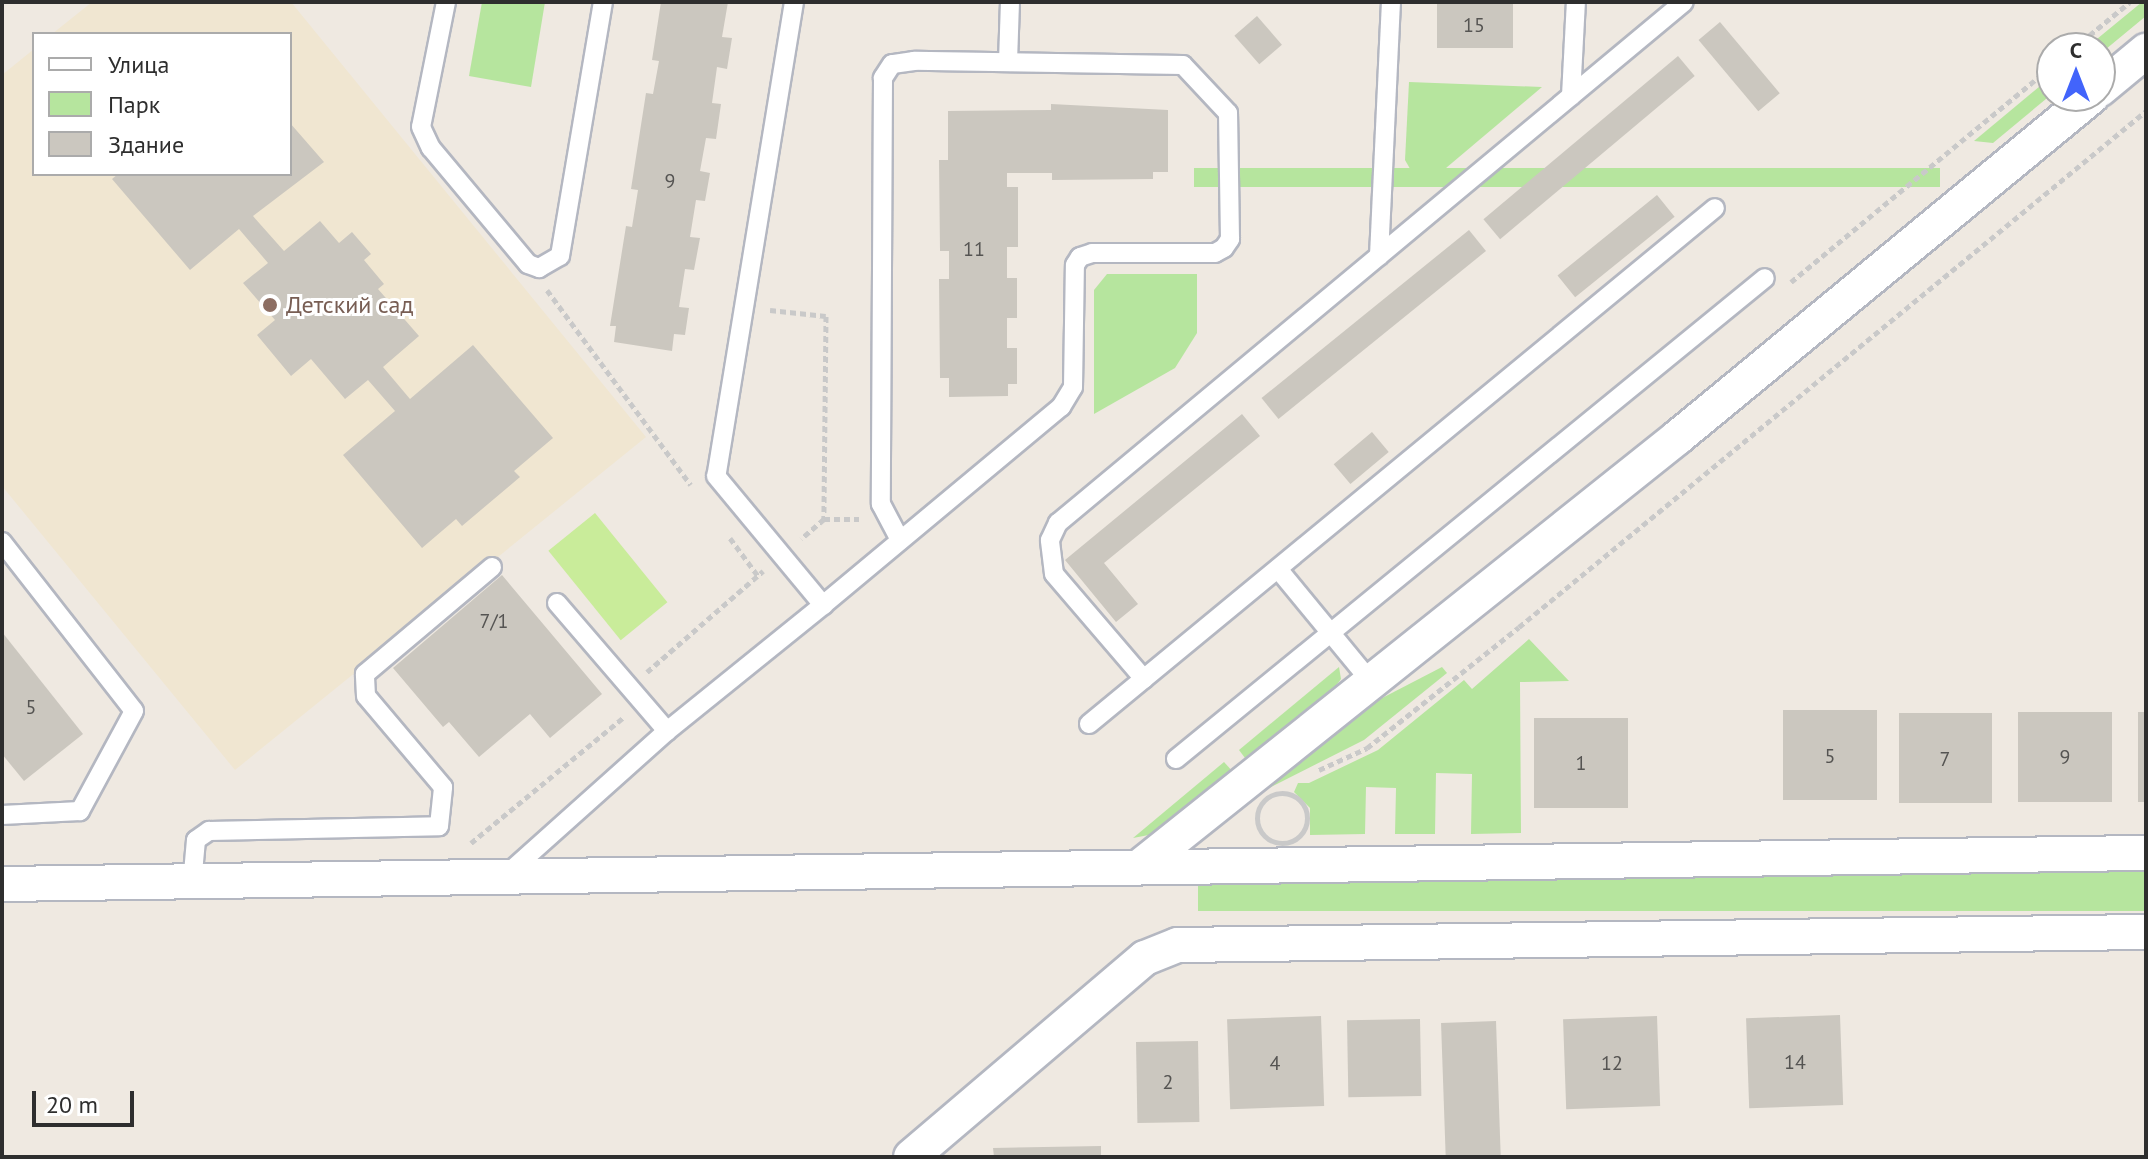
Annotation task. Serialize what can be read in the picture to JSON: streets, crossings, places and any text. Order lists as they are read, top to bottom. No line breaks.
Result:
{"places":["Детский сад"],"house_numbers":["15","9","11","7/1","5","5","9","7","1","14","4","12","2"],"legend":["Улица","Парк","Здание"],"scale_bar":"20 m","north":"top"}
